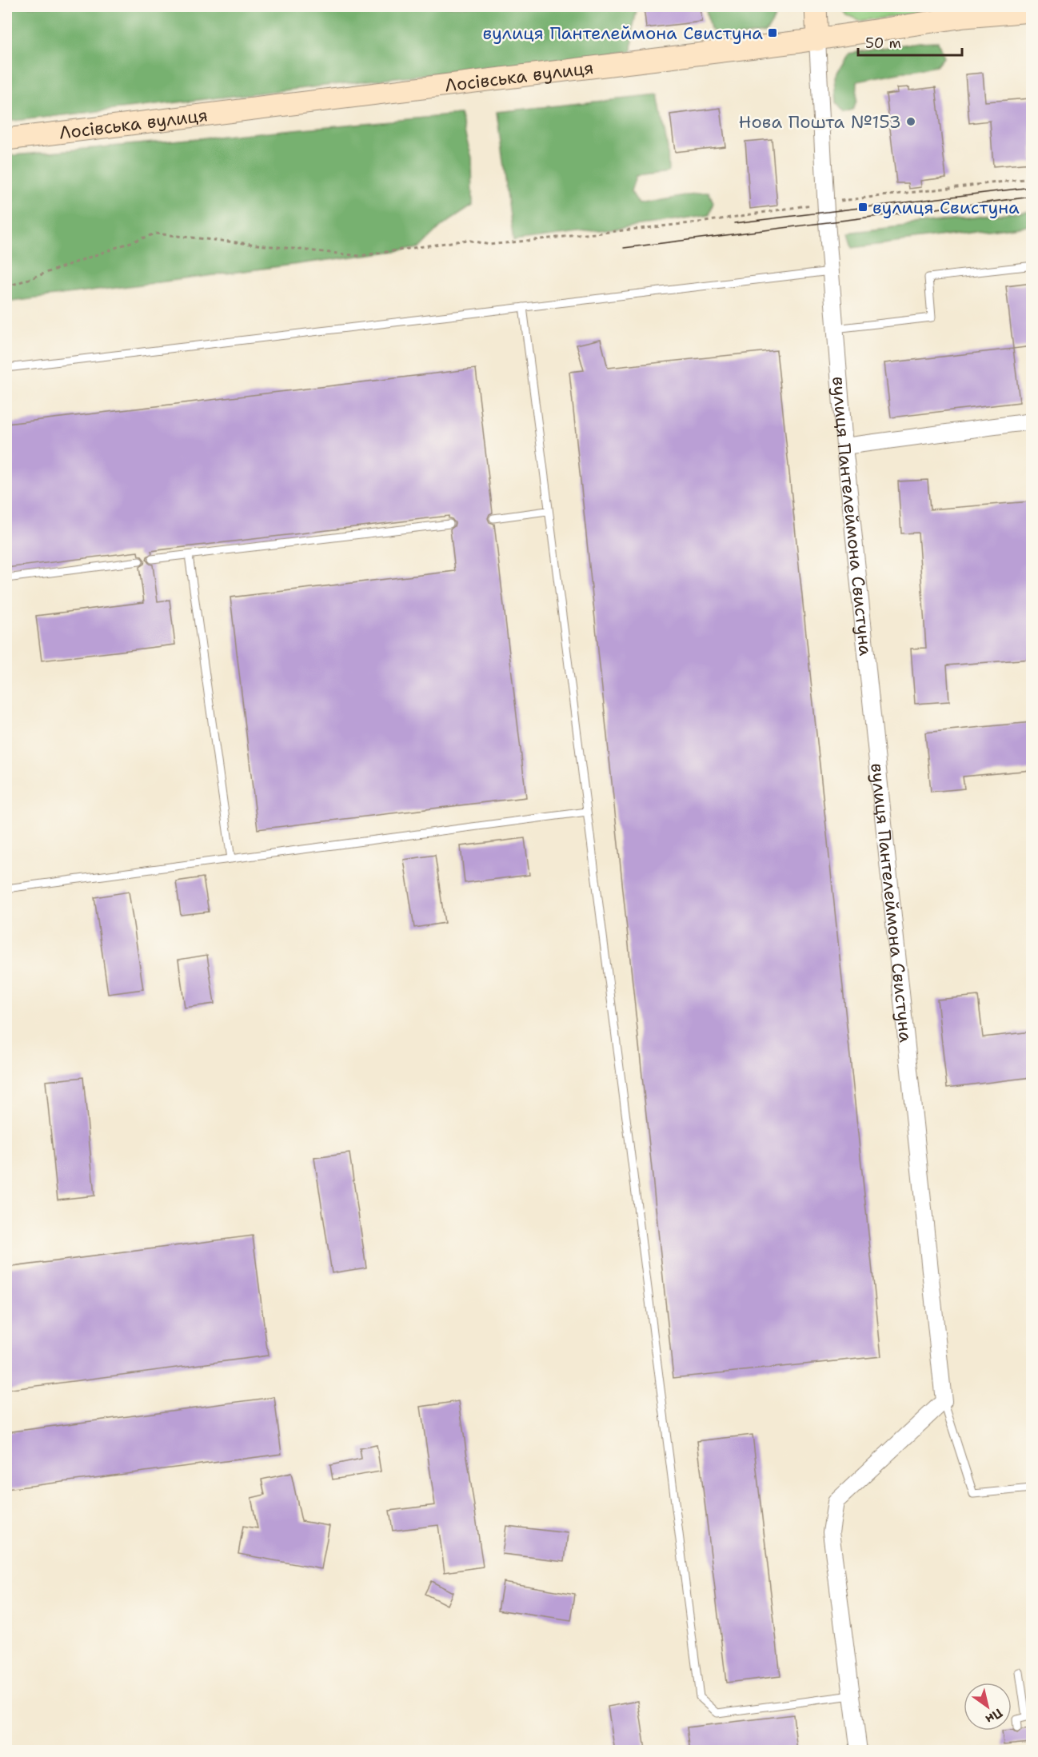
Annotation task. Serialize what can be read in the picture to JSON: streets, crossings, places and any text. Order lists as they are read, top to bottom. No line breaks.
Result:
{"streets":{"main road":["Лосівська вулиця","вулиця Пантелеймона Свистуна"]},"crossings":[["Лосівська вулиця","вулиця Пантелеймона Свистуна"]],"places":{"transit":["вулиця Пантелеймона Свистуна","вулиця Свистуна"],"other":["Нова Пошта №153"]},"scale_bar":"50 m","north":"bottom right"}
